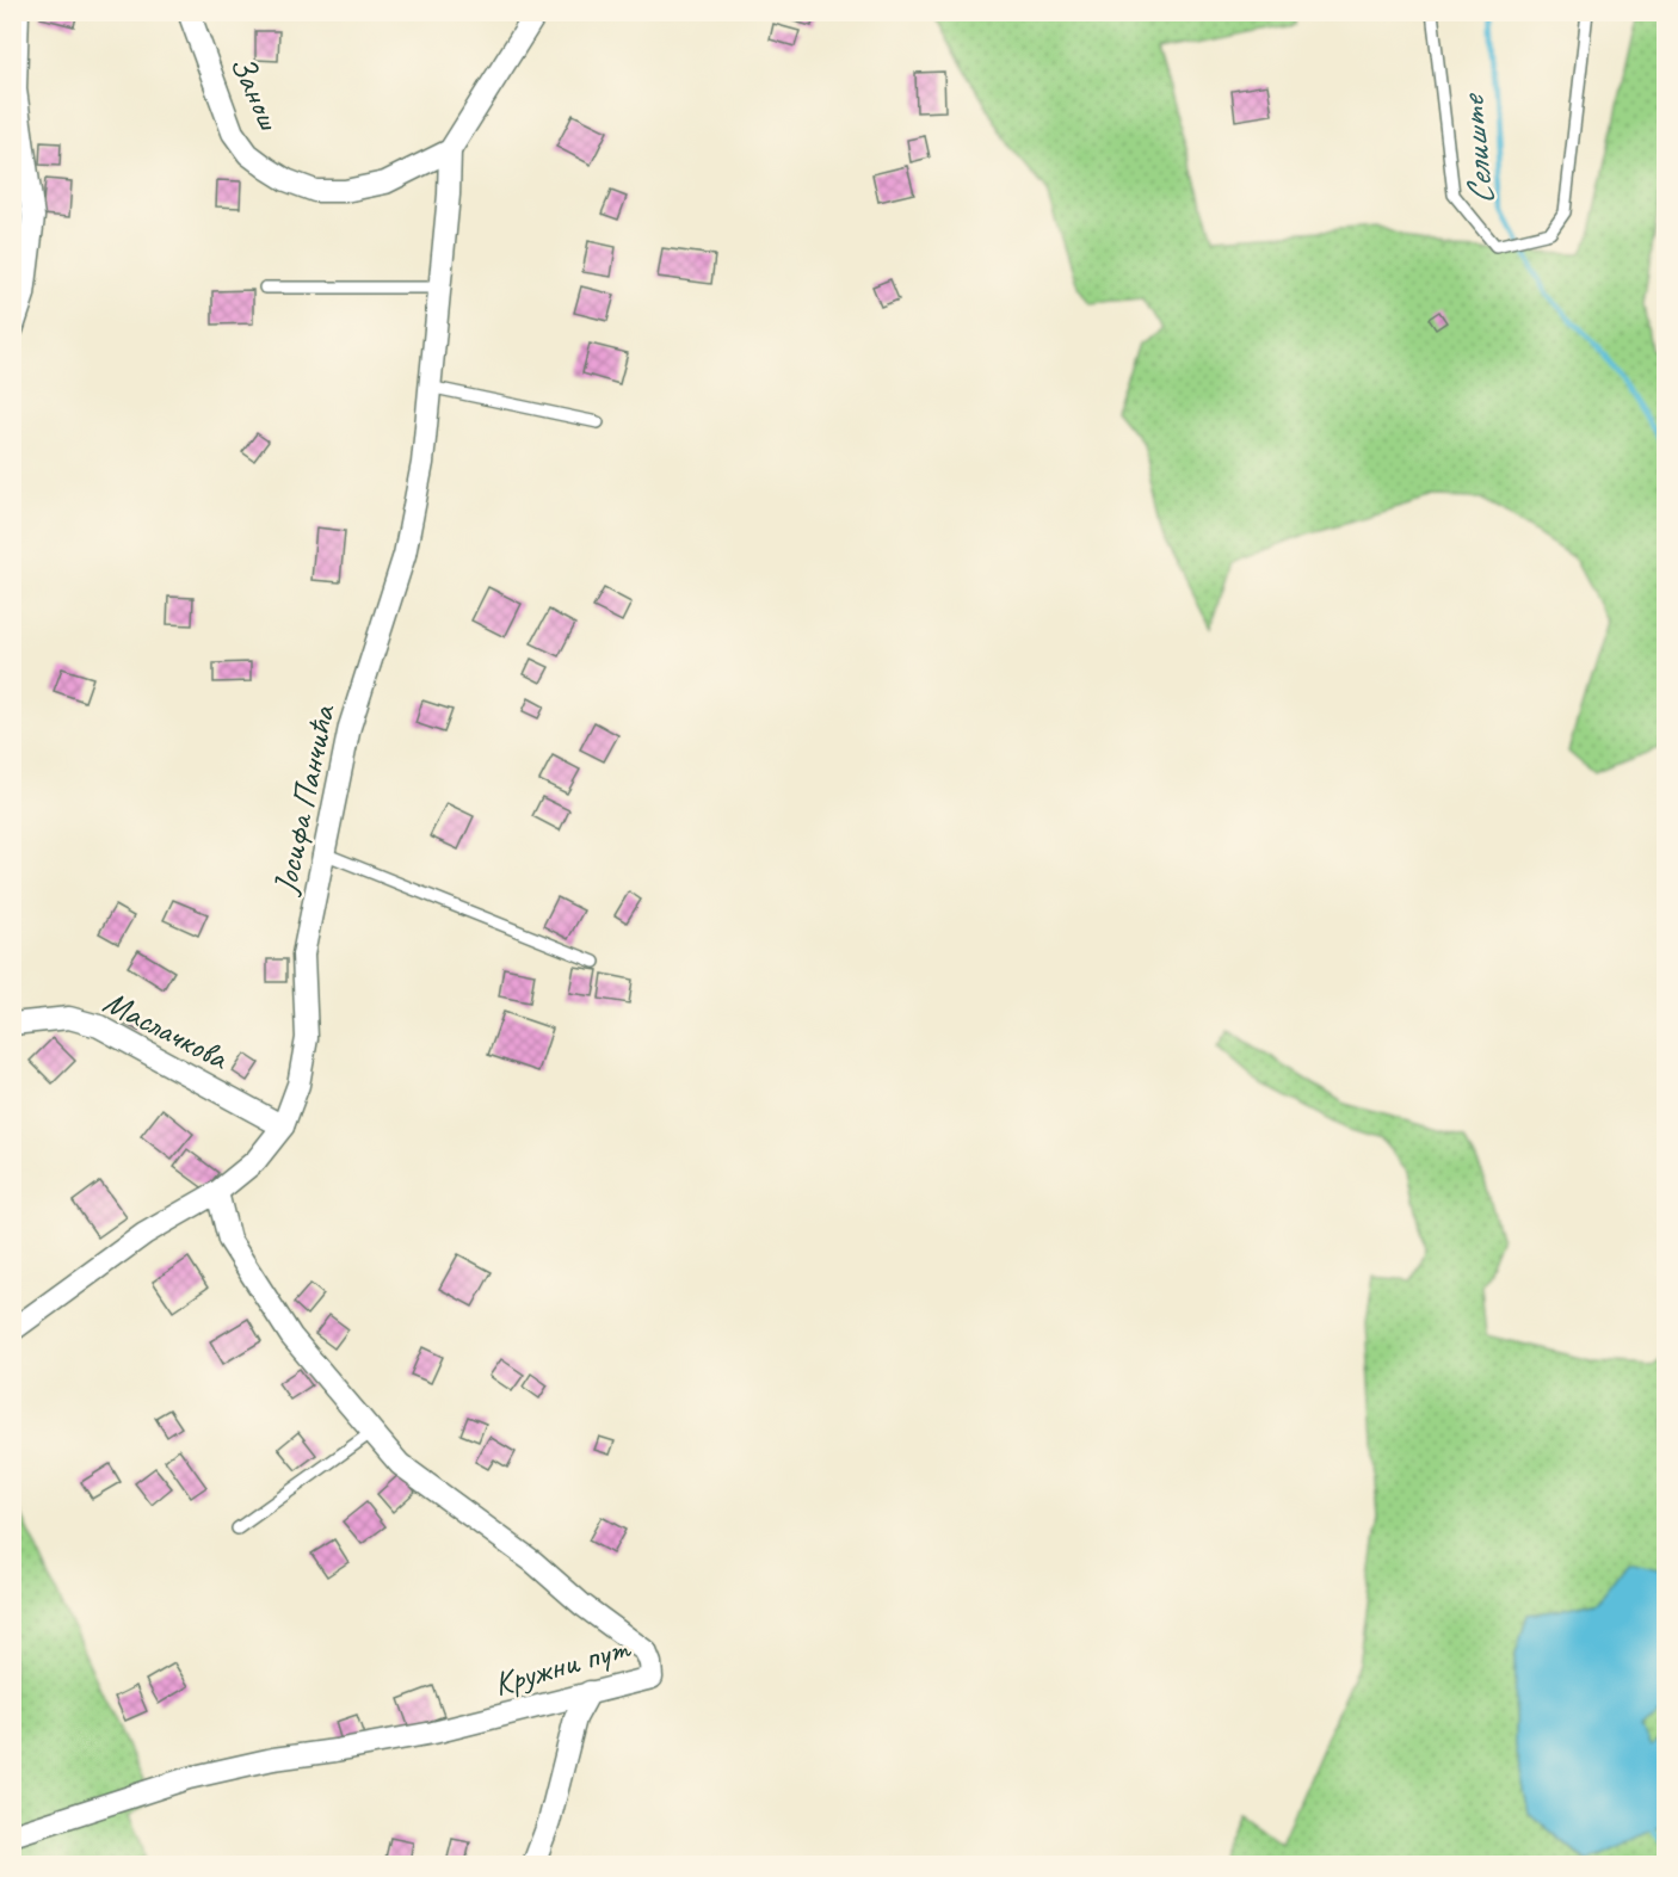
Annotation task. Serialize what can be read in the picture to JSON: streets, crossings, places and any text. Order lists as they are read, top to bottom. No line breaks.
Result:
{"streets":{"street":["Занош","Јосифа Панчића","Маслачкова","Кружни пут"]},"crossings":[["Занош","Јосифа Панчића"],["Јосифа Панчића","Маслачкова"],["Јосифа Панчића","Кружни пут"]],"water":["Селиште"]}
